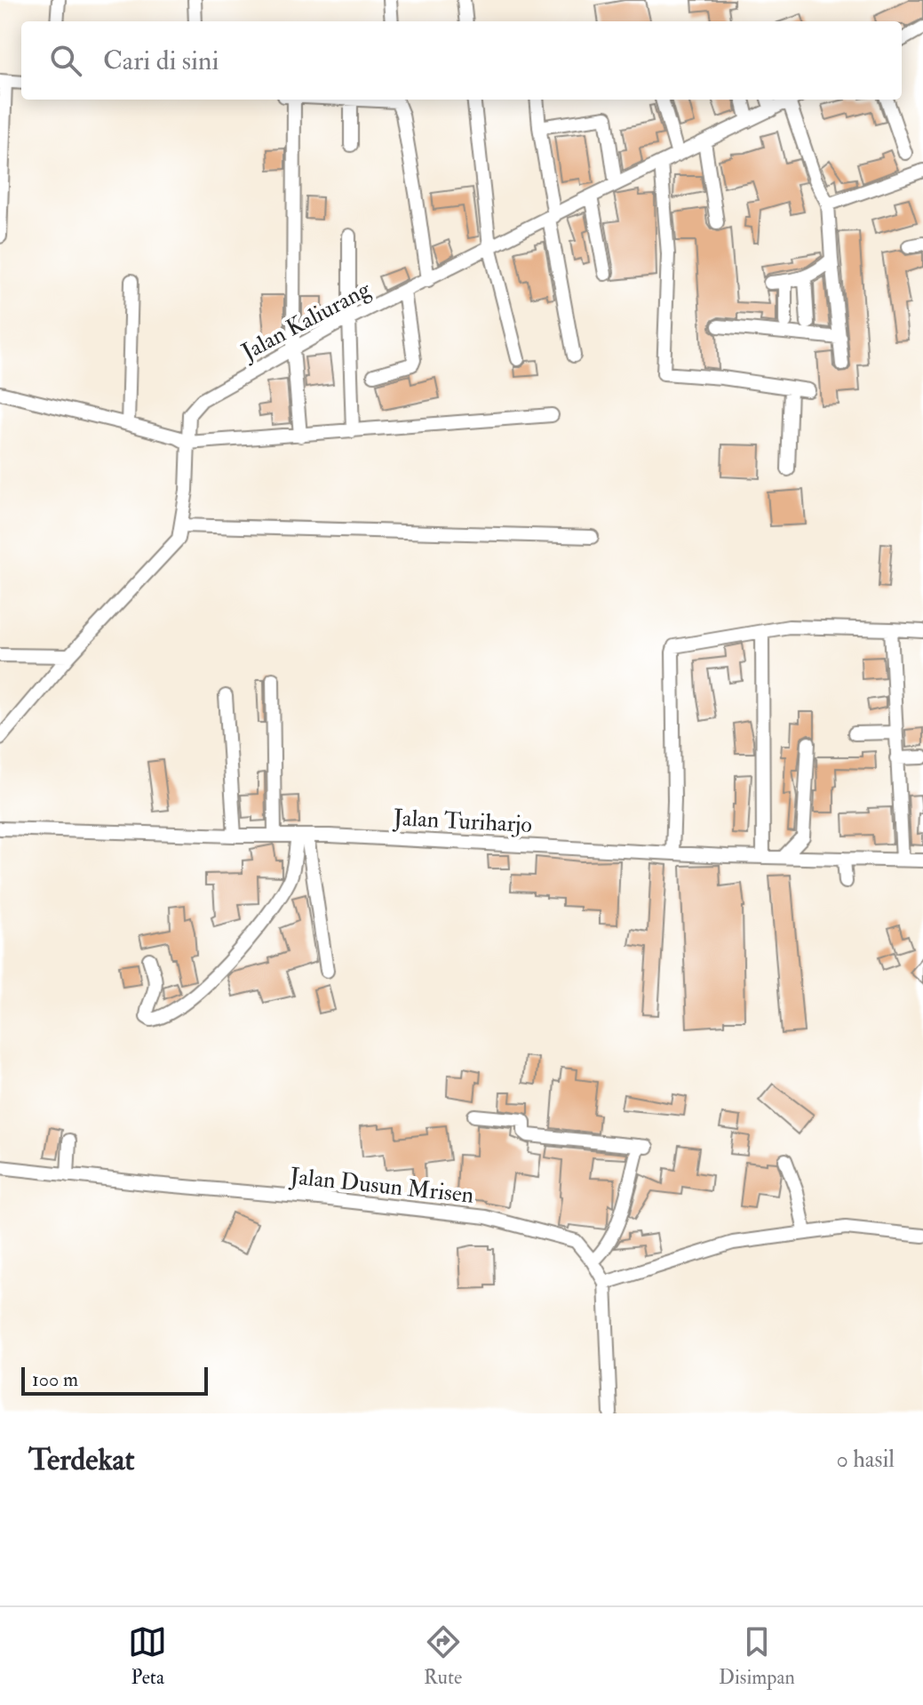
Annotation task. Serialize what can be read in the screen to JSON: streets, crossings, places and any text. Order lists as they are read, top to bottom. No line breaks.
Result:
{"streets":{"street":["Jalan Kaliurang","Jalan Turiharjo","Jalan Dusun Mrisen"]},"scale_bar":"100 m","page":{"search":"Cari di sini","scale":"100 m","heading":["Terdekat","0 hasil"],"nav":["Peta","Rute","Disimpan"]}}
